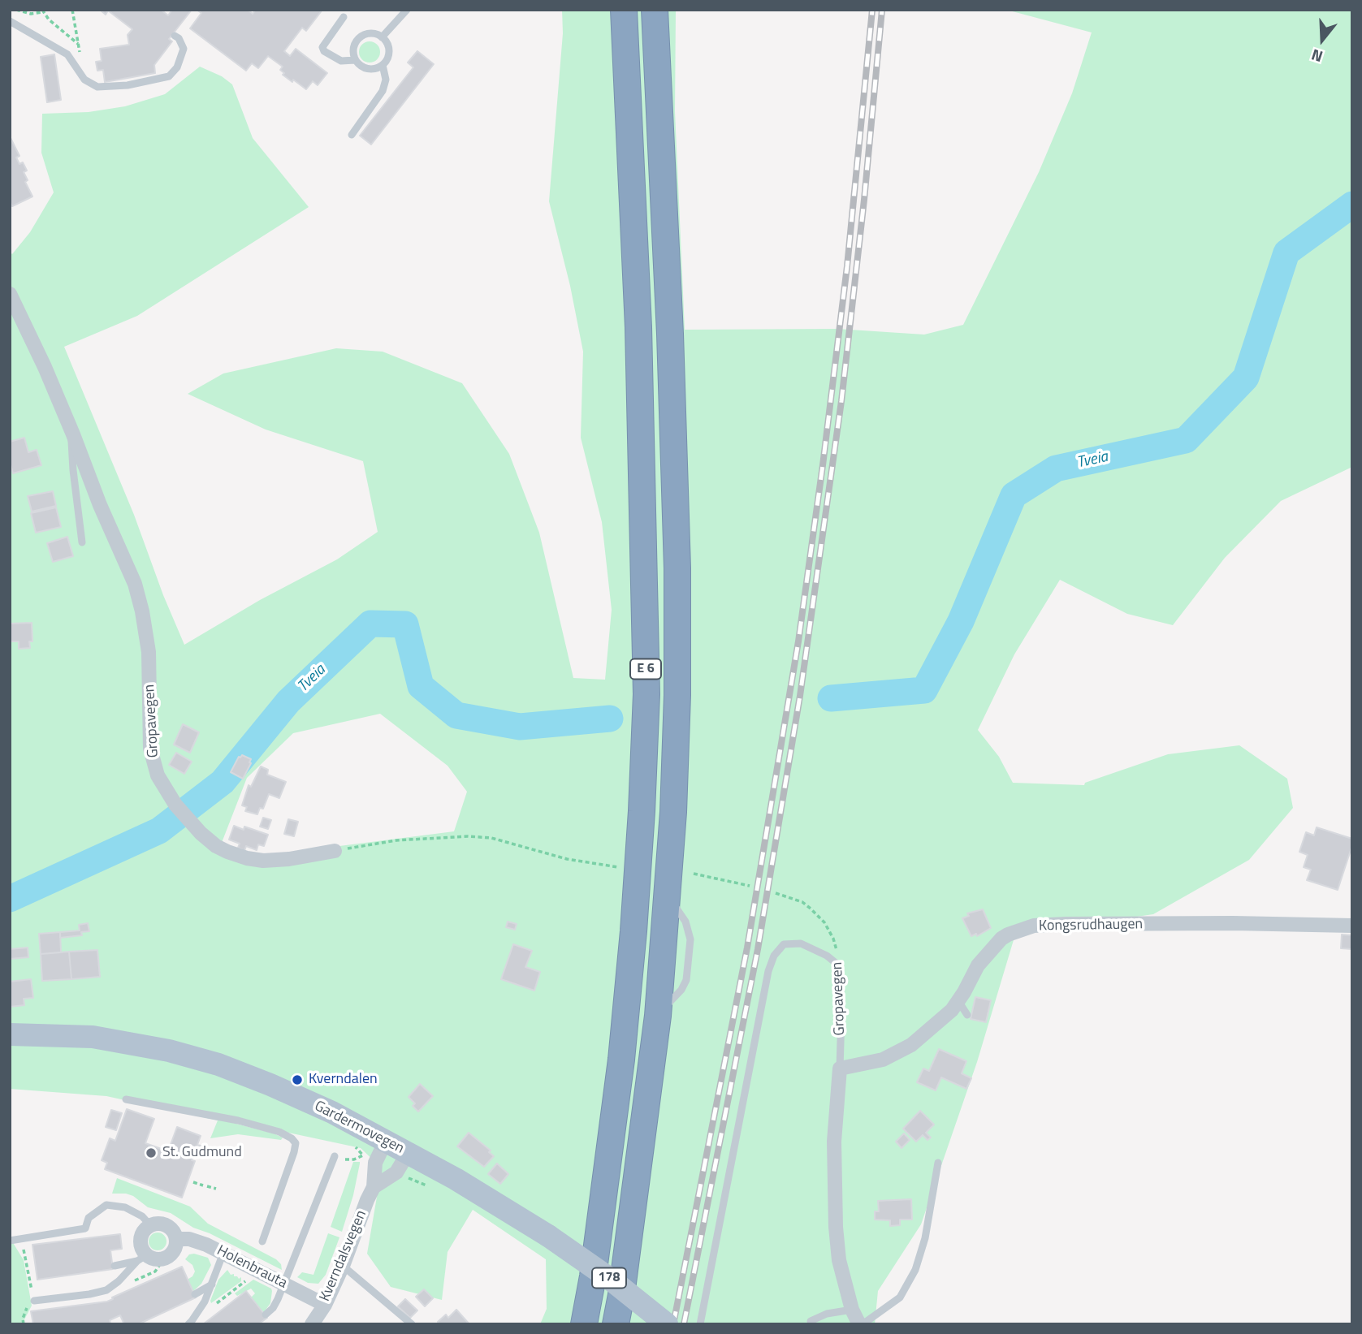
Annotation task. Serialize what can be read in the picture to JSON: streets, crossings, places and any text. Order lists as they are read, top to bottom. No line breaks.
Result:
{"streets":{"highway":["E 6"],"main road":["Gardermovegen","178"],"street":["Gropavegen","Kongsrudhaugen","Kverndalsvegen","Holenbrauta"]},"crossings":[["Gropavegen","Kongsrudhaugen"],["Gardermovegen","Kverndalsvegen"],["Kverndalsvegen","Holenbrauta"]],"water":["Tveia"],"places":["Kverndalen","St. Gudmund"],"north":"bottom"}
